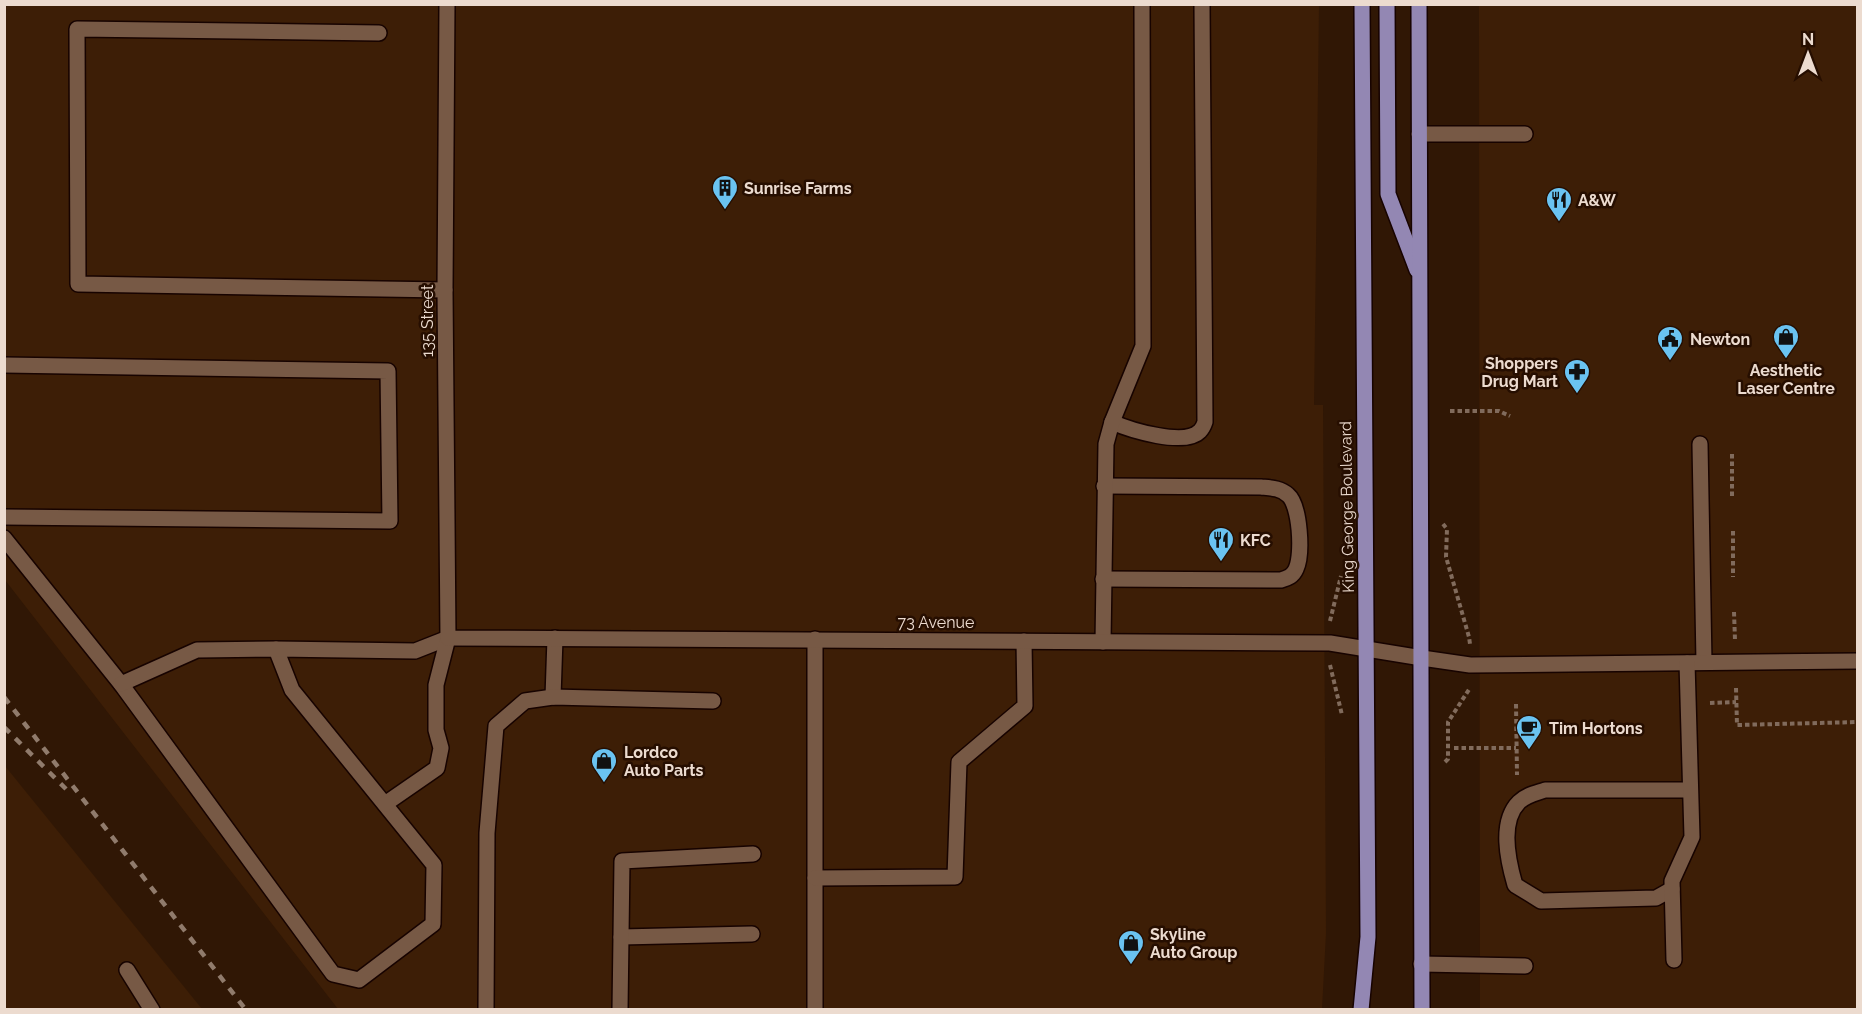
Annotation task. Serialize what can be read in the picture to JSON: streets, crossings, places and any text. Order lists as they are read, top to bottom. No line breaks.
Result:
{"streets":{"main road":["King George Boulevard"],"street":["135 Street","73 Avenue"]},"crossings":[["135 Street","73 Avenue"],["King George Boulevard","73 Avenue"]],"places":{"building":["Sunrise Farms"],"restaurant":["A&W","KFC"],"shop":["Aesthetic Laser Centre","Lordco Auto Parts","Skyline Auto Group"],"public building":["Newton"],"pharmacy":["Shoppers Drug Mart"],"cafe":["Tim Hortons"]},"north":"top"}
